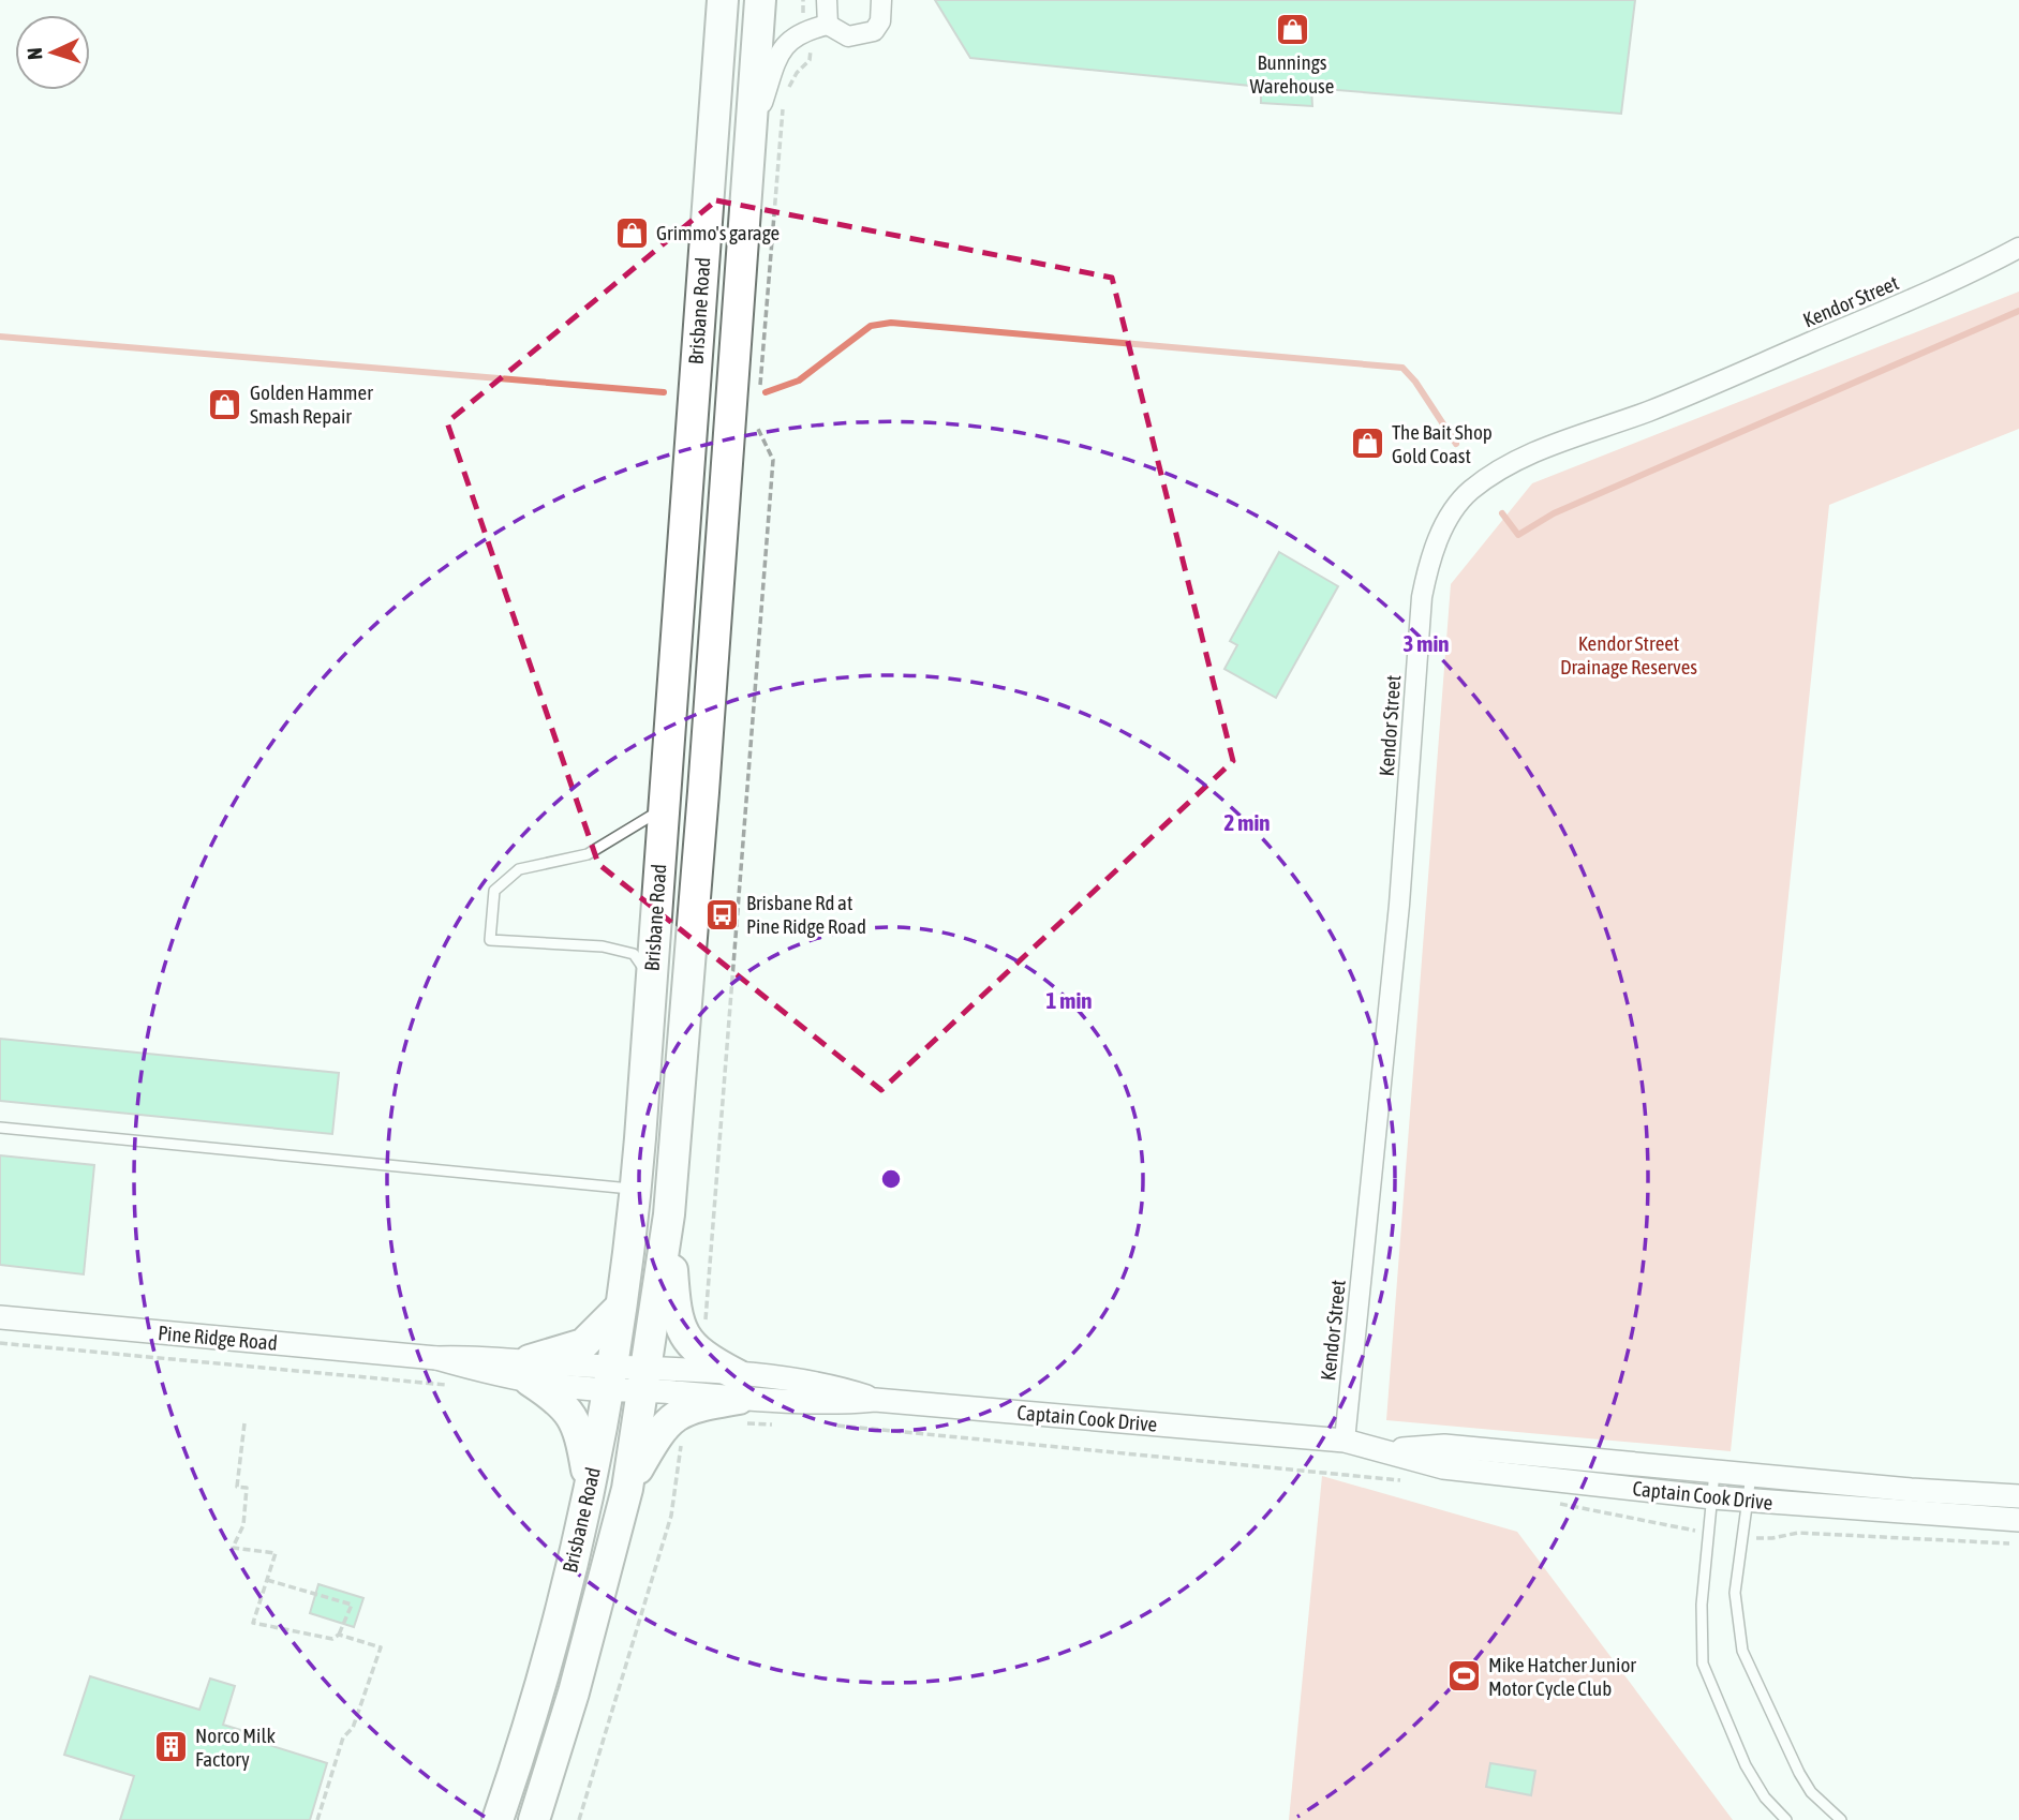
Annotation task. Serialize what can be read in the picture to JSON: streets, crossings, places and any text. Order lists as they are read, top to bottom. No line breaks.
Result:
{"streets":{"highway":["Brisbane Road"],"street":["Kendor Street","Pine Ridge Road","Captain Cook Drive"]},"crossings":[["Kendor Street","Captain Cook Drive"],["Brisbane Road","Pine Ridge Road"],["Brisbane Road","Captain Cook Drive"],["Pine Ridge Road","Captain Cook Drive"]],"parks":["Kendor Street Drainage Reserves"],"places":{"shop":["Bunnings Warehouse","Grimmo's garage","Golden Hammer Smash Repair","The Bait Shop Gold Coast"],"bus stop":["Brisbane Rd at Pine Ridge Road"],"sports":["Mike Hatcher Junior Motor Cycle Club"],"building":["Norco Milk Factory"]},"north":"left","rings":["3 min","2 min","1 min"]}
